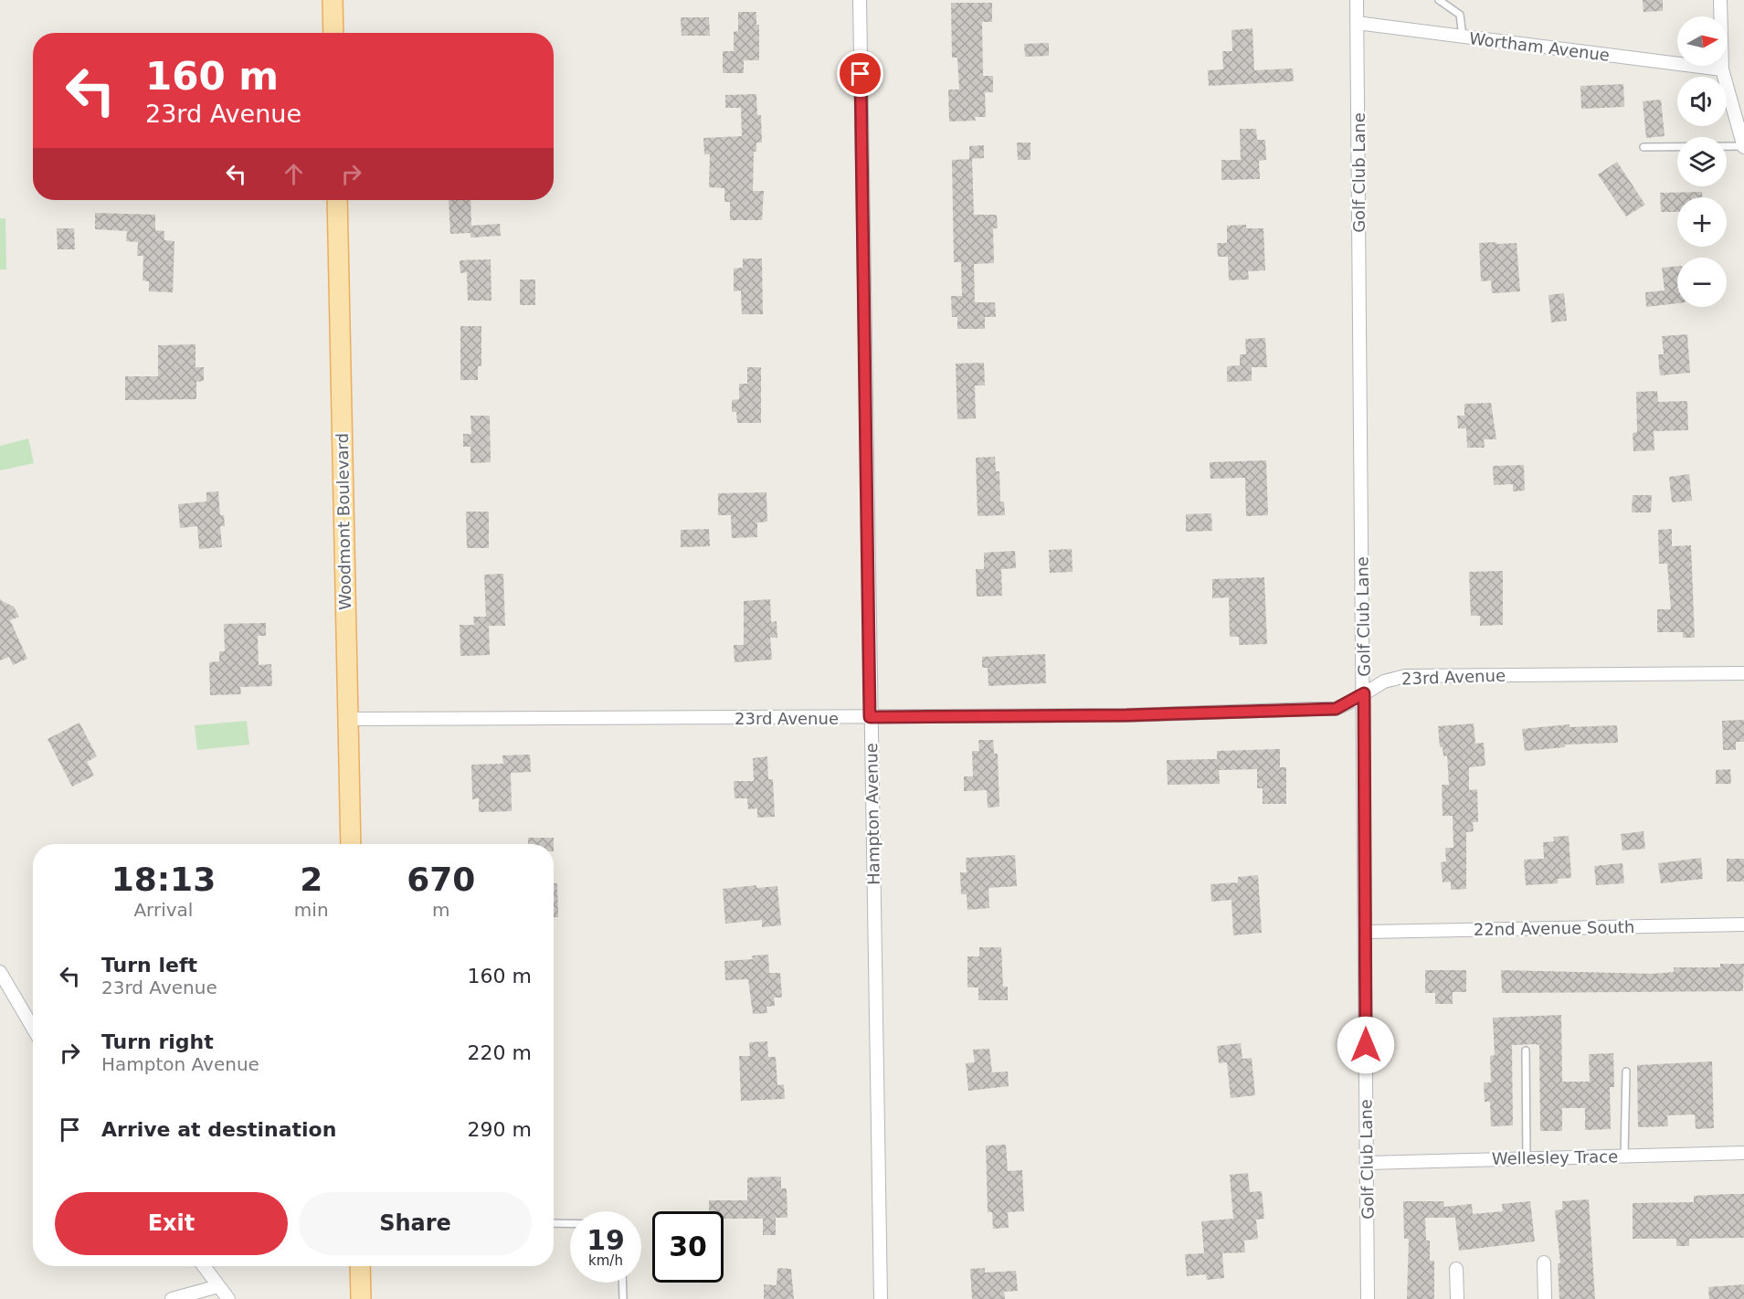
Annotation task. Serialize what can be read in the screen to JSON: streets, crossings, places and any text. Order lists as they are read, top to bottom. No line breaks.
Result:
{"streets":{"main road":["Woodmont Boulevard"],"street":["Wortham Avenue","Golf Club Lane","23rd Avenue","Hampton Avenue","22nd Avenue South","Wellesley Trace"]},"crossings":[["Wortham Avenue","Golf Club Lane"],["Golf Club Lane","23rd Avenue"],["Golf Club Lane","22nd Avenue South"],["Golf Club Lane","Wellesley Trace"],["Woodmont Boulevard","23rd Avenue"],["23rd Avenue","Hampton Avenue"]],"north":"right","page":{"map_buttons":["+","−"],"turn":["160 m","23rd Avenue"],"eta":["18:13","Arrival","2","min","670","m"],"list":[{"name":"Turn left","note":"23rd Avenue","value":"160 m"},{"name":"Turn right","note":"Hampton Avenue","value":"220 m"},{"name":"Arrive at destination","value":"290 m"}],"buttons":["Exit","Share"],"speed":"19 km/h","limit":"30"}}
